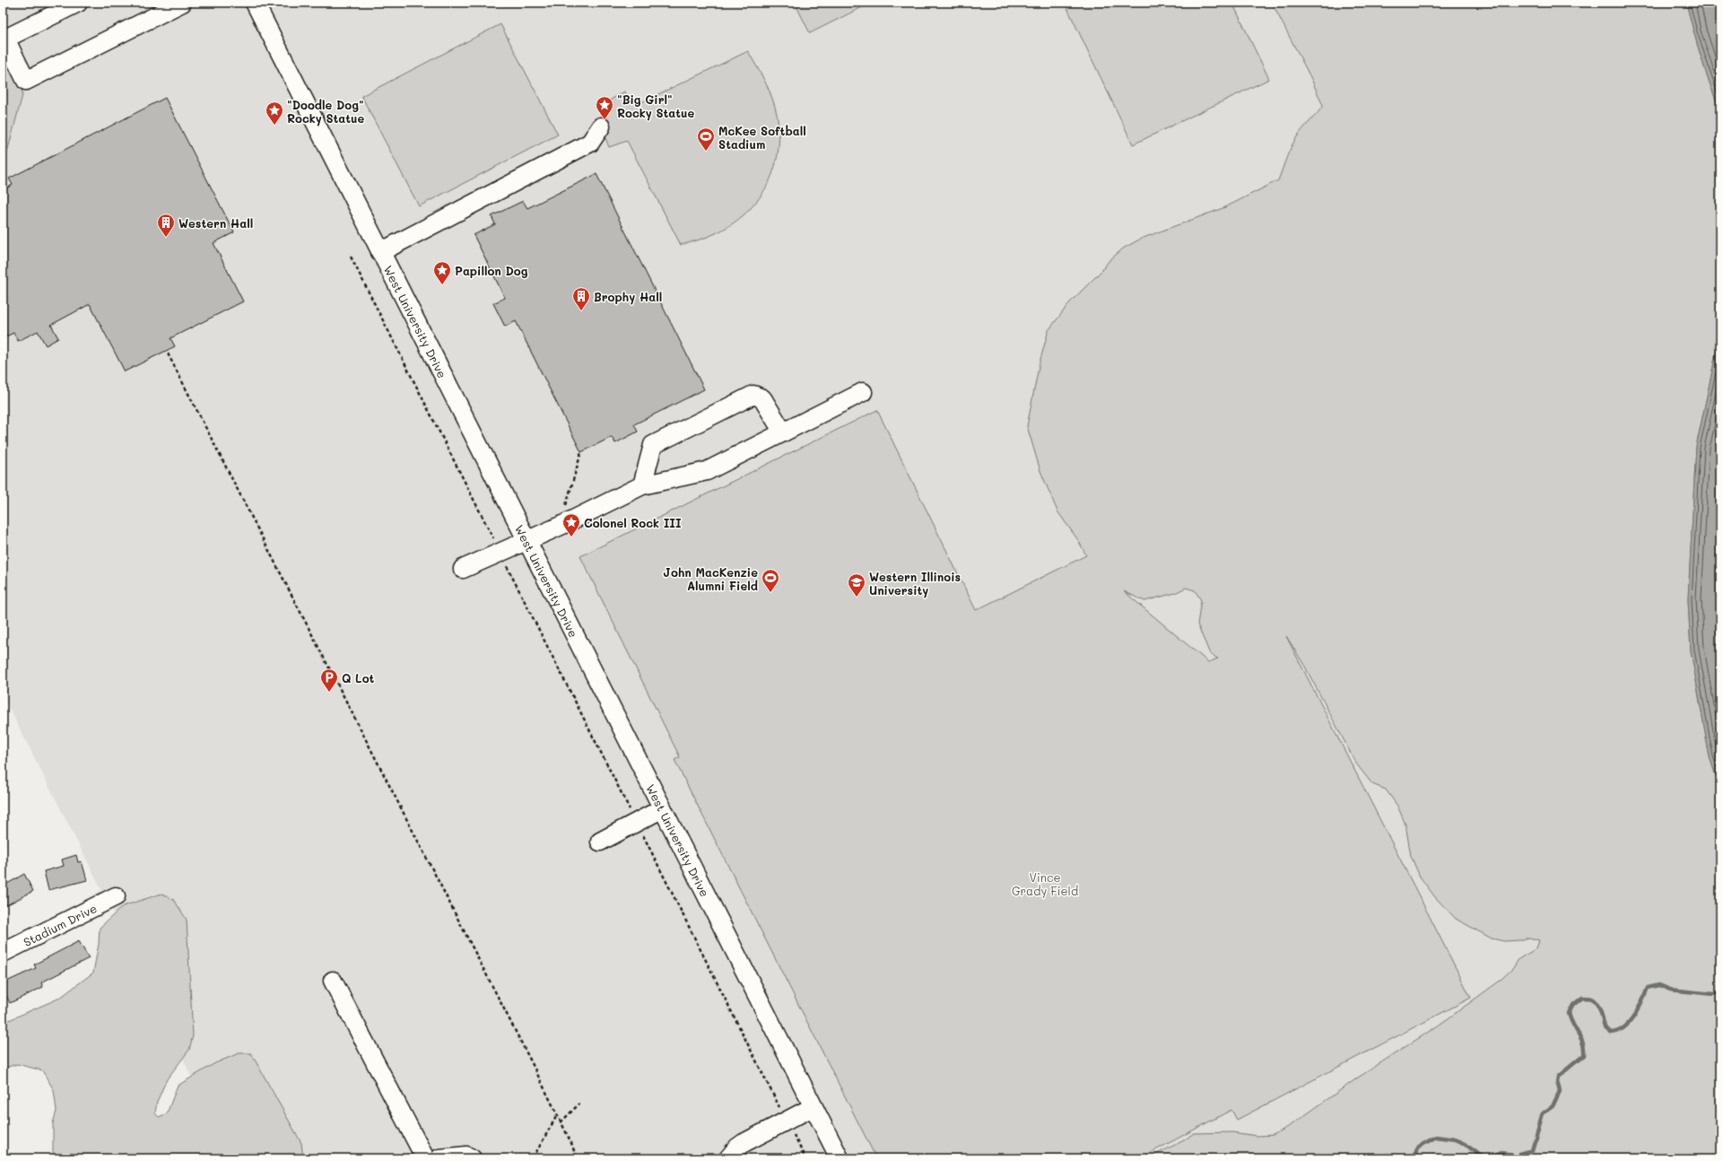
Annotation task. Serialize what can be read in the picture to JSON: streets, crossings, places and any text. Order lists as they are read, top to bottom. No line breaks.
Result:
{"streets":{"street":["West University Drive","Stadium Drive"]},"parks":["Vince Grady Field"],"places":{"place":["\"Big Girl\" Rocky Statue","\"Doodle Dog\" Rocky Statue","Papillon Dog","Colonel Rock III"],"sports":["McKee Softball Stadium","John MacKenzie Alumni Field"],"building":["Western Hall","Brophy Hall"],"school or university":["Western Illinois University"],"parking":["Q Lot"]}}
